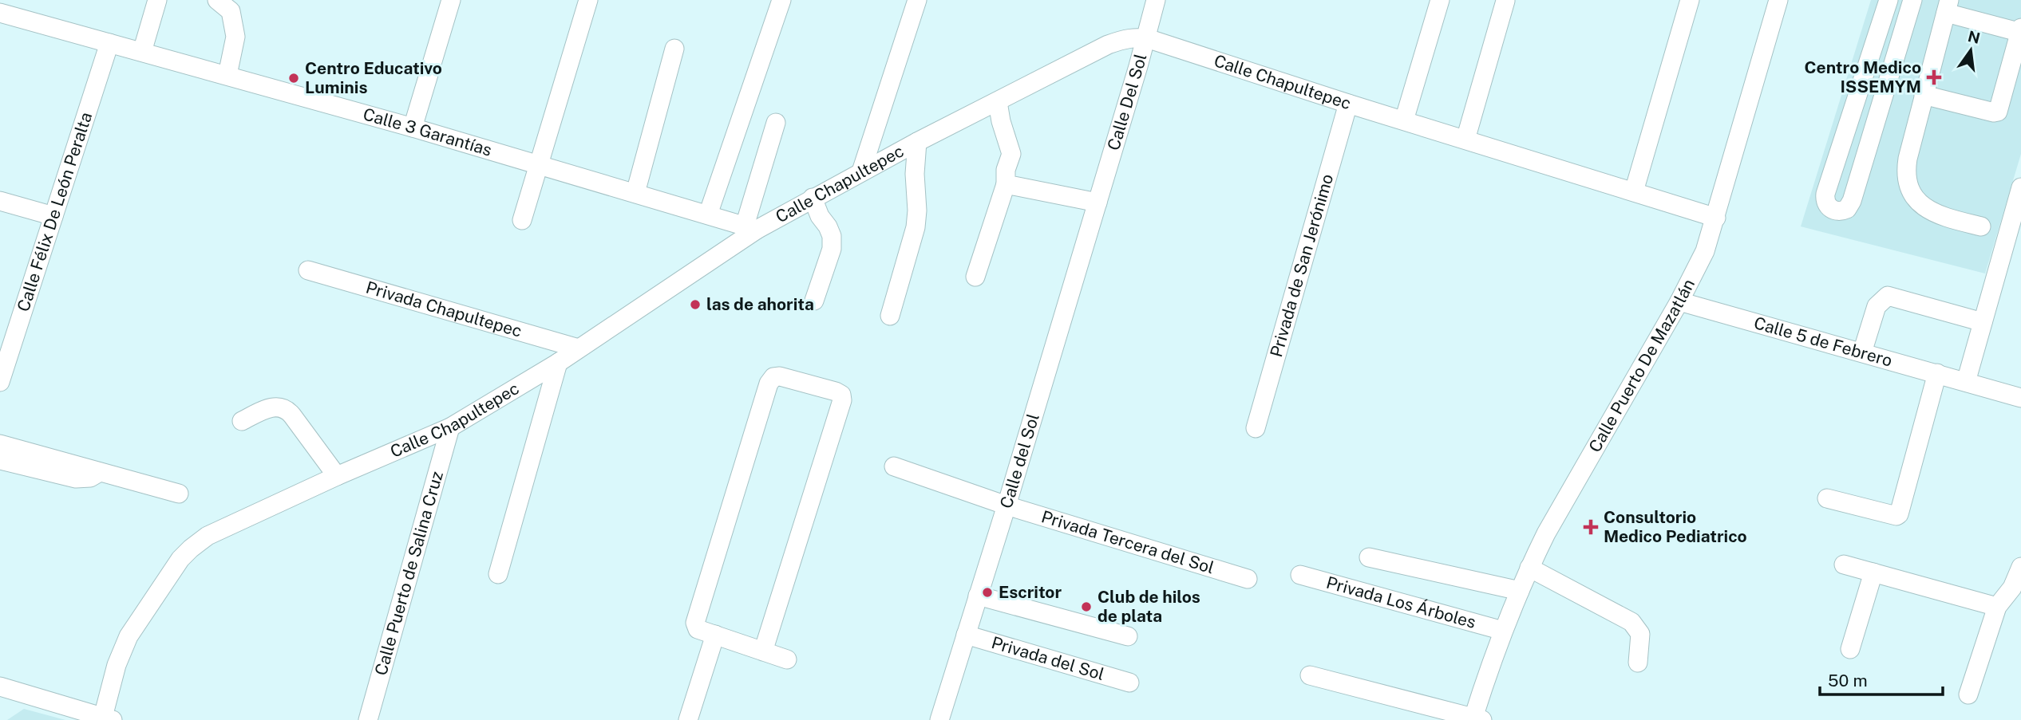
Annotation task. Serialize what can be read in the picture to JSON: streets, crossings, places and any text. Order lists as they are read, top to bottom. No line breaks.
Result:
{"streets":{"street":["Calle Chapultepec","Calle Del Sol","Calle 3 Garantías","Calle Félix De León Peralta","Privada de San Jerónimo","Privada Chapultepec","Calle 5 de Febrero","Calle Puerto De Mazatlán","Calle del Sol","Privada Tercera del Sol","Calle Puerto de Salina Cruz","Privada Los Árboles","Privada del Sol"]},"crossings":[["Calle Chapultepec","Calle Del Sol"],["Calle Chapultepec","Calle 3 Garantías"],["Calle Chapultepec","Privada de San Jerónimo"],["Calle Chapultepec","Privada Chapultepec"],["Calle Chapultepec","Calle Puerto De Mazatlán"],["Calle Chapultepec","Calle Puerto de Salina Cruz"],["Calle Del Sol","Calle del Sol"],["Calle 3 Garantías","Calle Félix De León Peralta"],["Calle 5 de Febrero","Calle Puerto De Mazatlán"],["Calle Puerto De Mazatlán","Privada Los Árboles"],["Calle del Sol","Privada Tercera del Sol"],["Calle del Sol","Privada del Sol"]],"places":{"health":["Centro Medico ISSEMYM","Consultorio Medico Pediatrico"],"other":["Centro Educativo Luminis","las de ahorita","Escritor","Club de hilos de plata"]},"scale_bar":"50 m","north":"top"}
